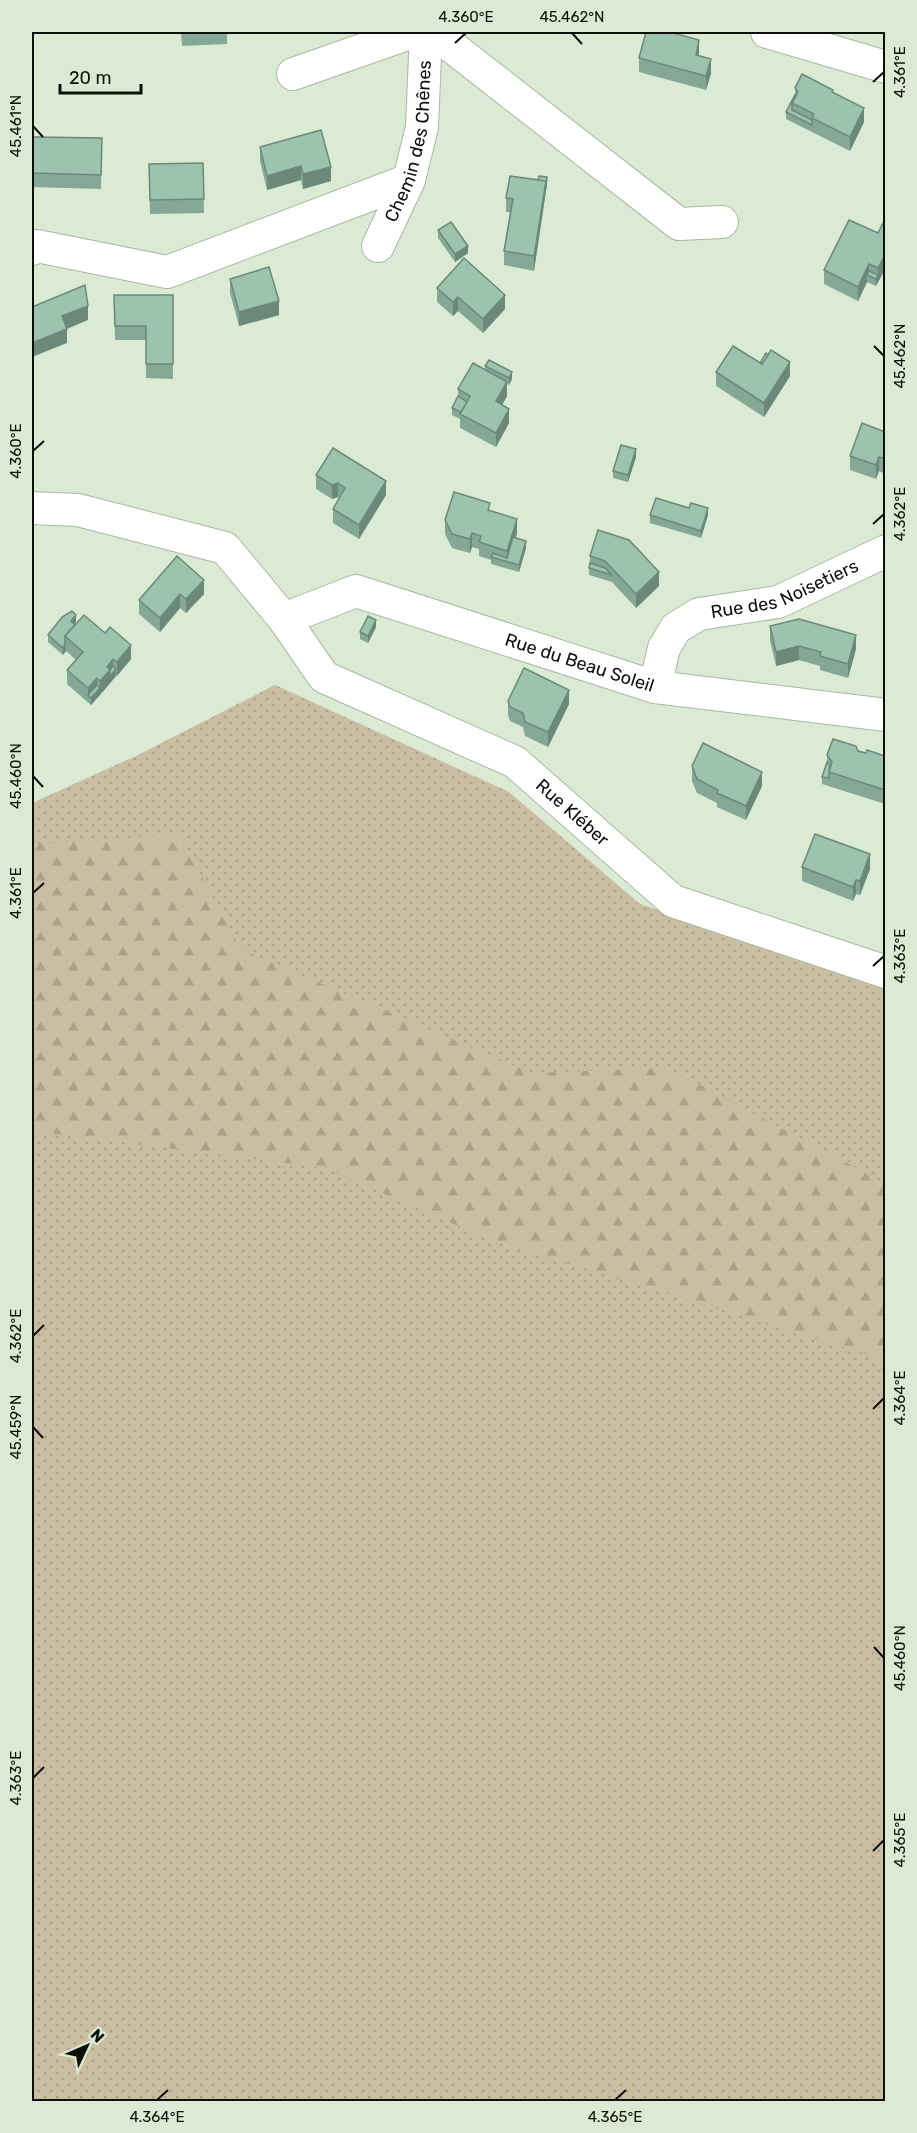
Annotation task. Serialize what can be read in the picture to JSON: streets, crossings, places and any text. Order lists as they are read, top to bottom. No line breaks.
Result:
{"streets":{"street":["Chemin des Chênes","Rue des Noisetiers","Rue du Beau Soleil","Rue Kléber"]},"crossings":[["Rue des Noisetiers","Rue du Beau Soleil"],["Rue du Beau Soleil","Rue Kléber"]],"scale_bar":"20 m","north":"top right","coordinates":["4.360°E","45.462°N","4.361°E","45.461°N","4.362°E","45.460°N","4.363°E","4.364°E","45.459°N","4.365°E"]}
